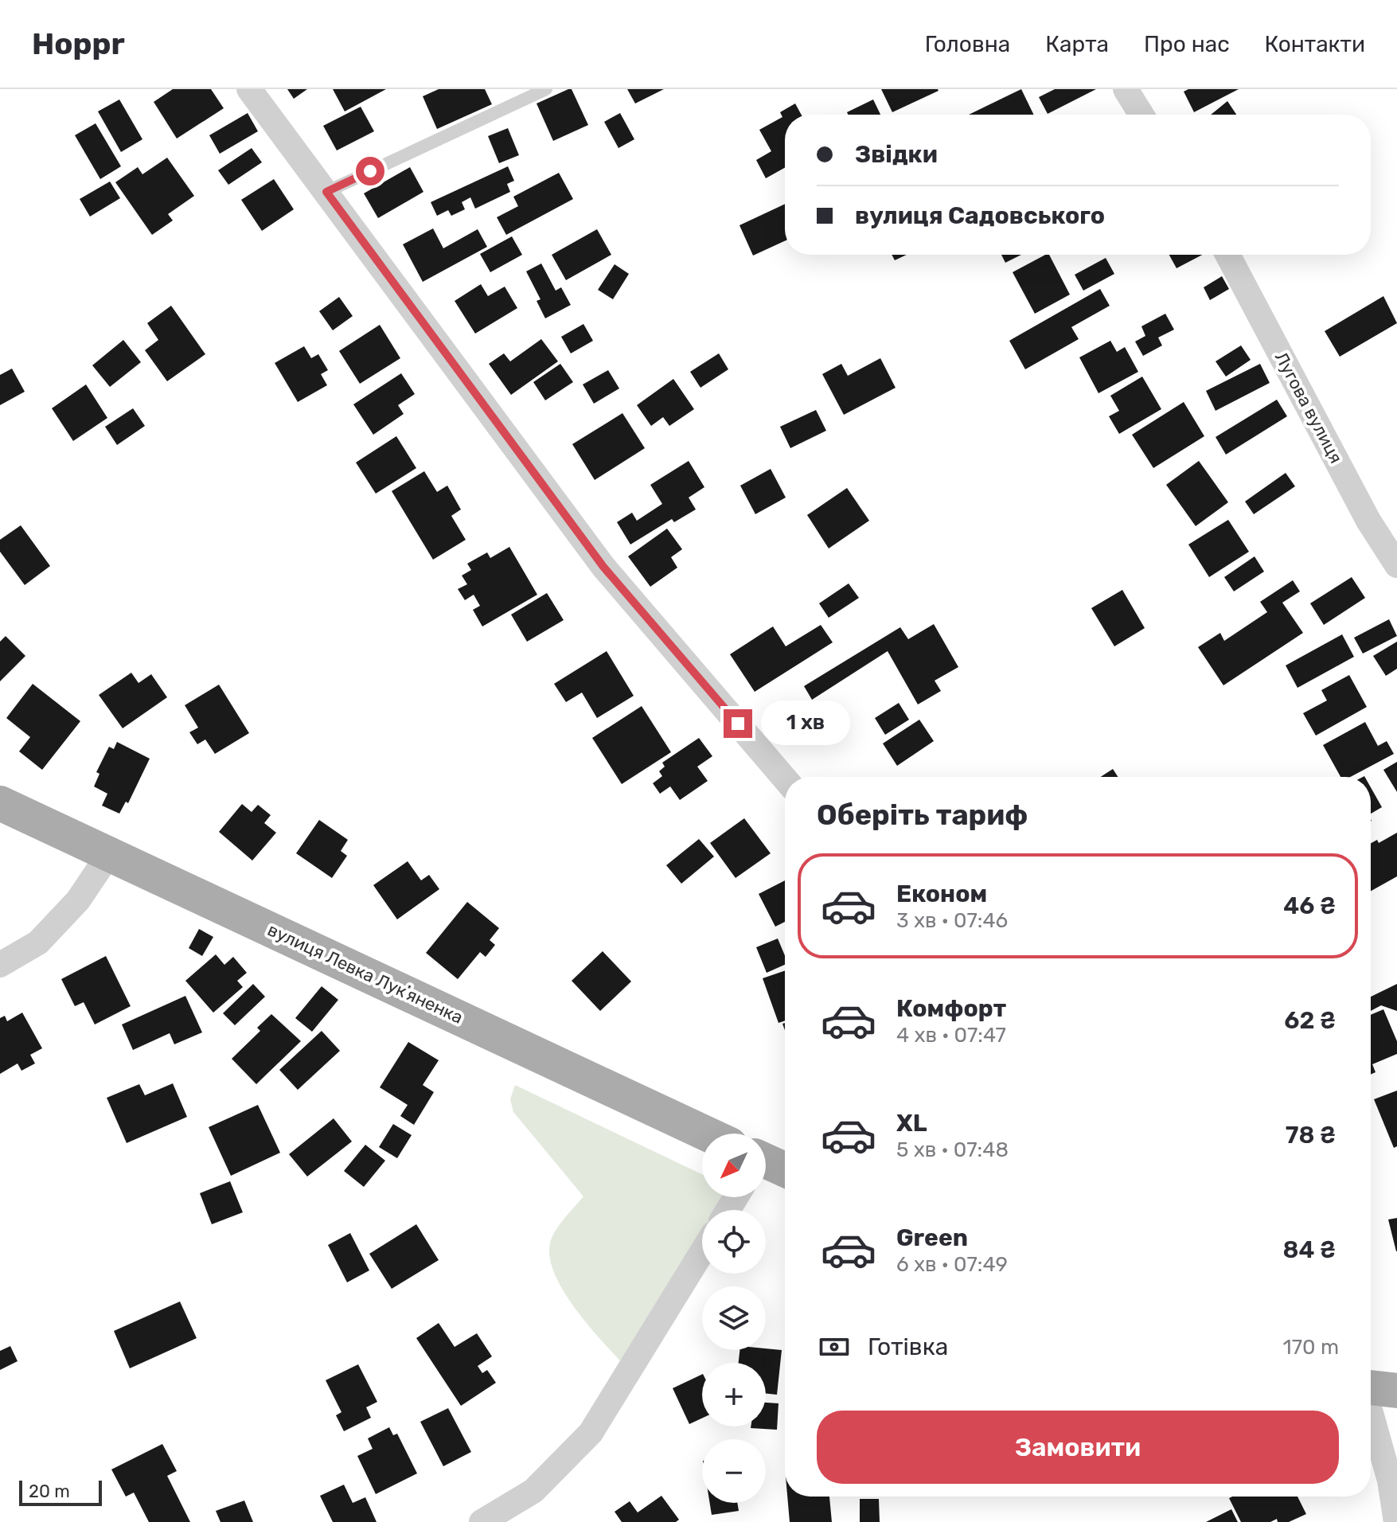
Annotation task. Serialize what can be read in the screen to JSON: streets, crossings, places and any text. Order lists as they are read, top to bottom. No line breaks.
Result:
{"streets":{"main road":["вулиця Левка Лукʼяненка"],"street":["Лугова вулиця"]},"scale_bar":"20 m","north":"bottom left","page":{"header":"Hoppr","nav":["Головна","Карта","Про нас","Контакти"],"banner":["Звідки","вулиця Садовського"],"bubble":"1 хв","heading":"Оберіть тариф","list":[{"name":"Економ","note":"3 хв · 07:46","value":"46 ₴"},{"name":"Комфорт","note":"4 хв · 07:47","value":"62 ₴"},{"name":"XL","note":"5 хв · 07:48","value":"78 ₴"},{"name":"Green","note":"6 хв · 07:49","value":"84 ₴"}],"map_buttons":["+","−"],"pay":["Готівка","170 m"],"buttons":"Замовити","scale":"20 m"}}
